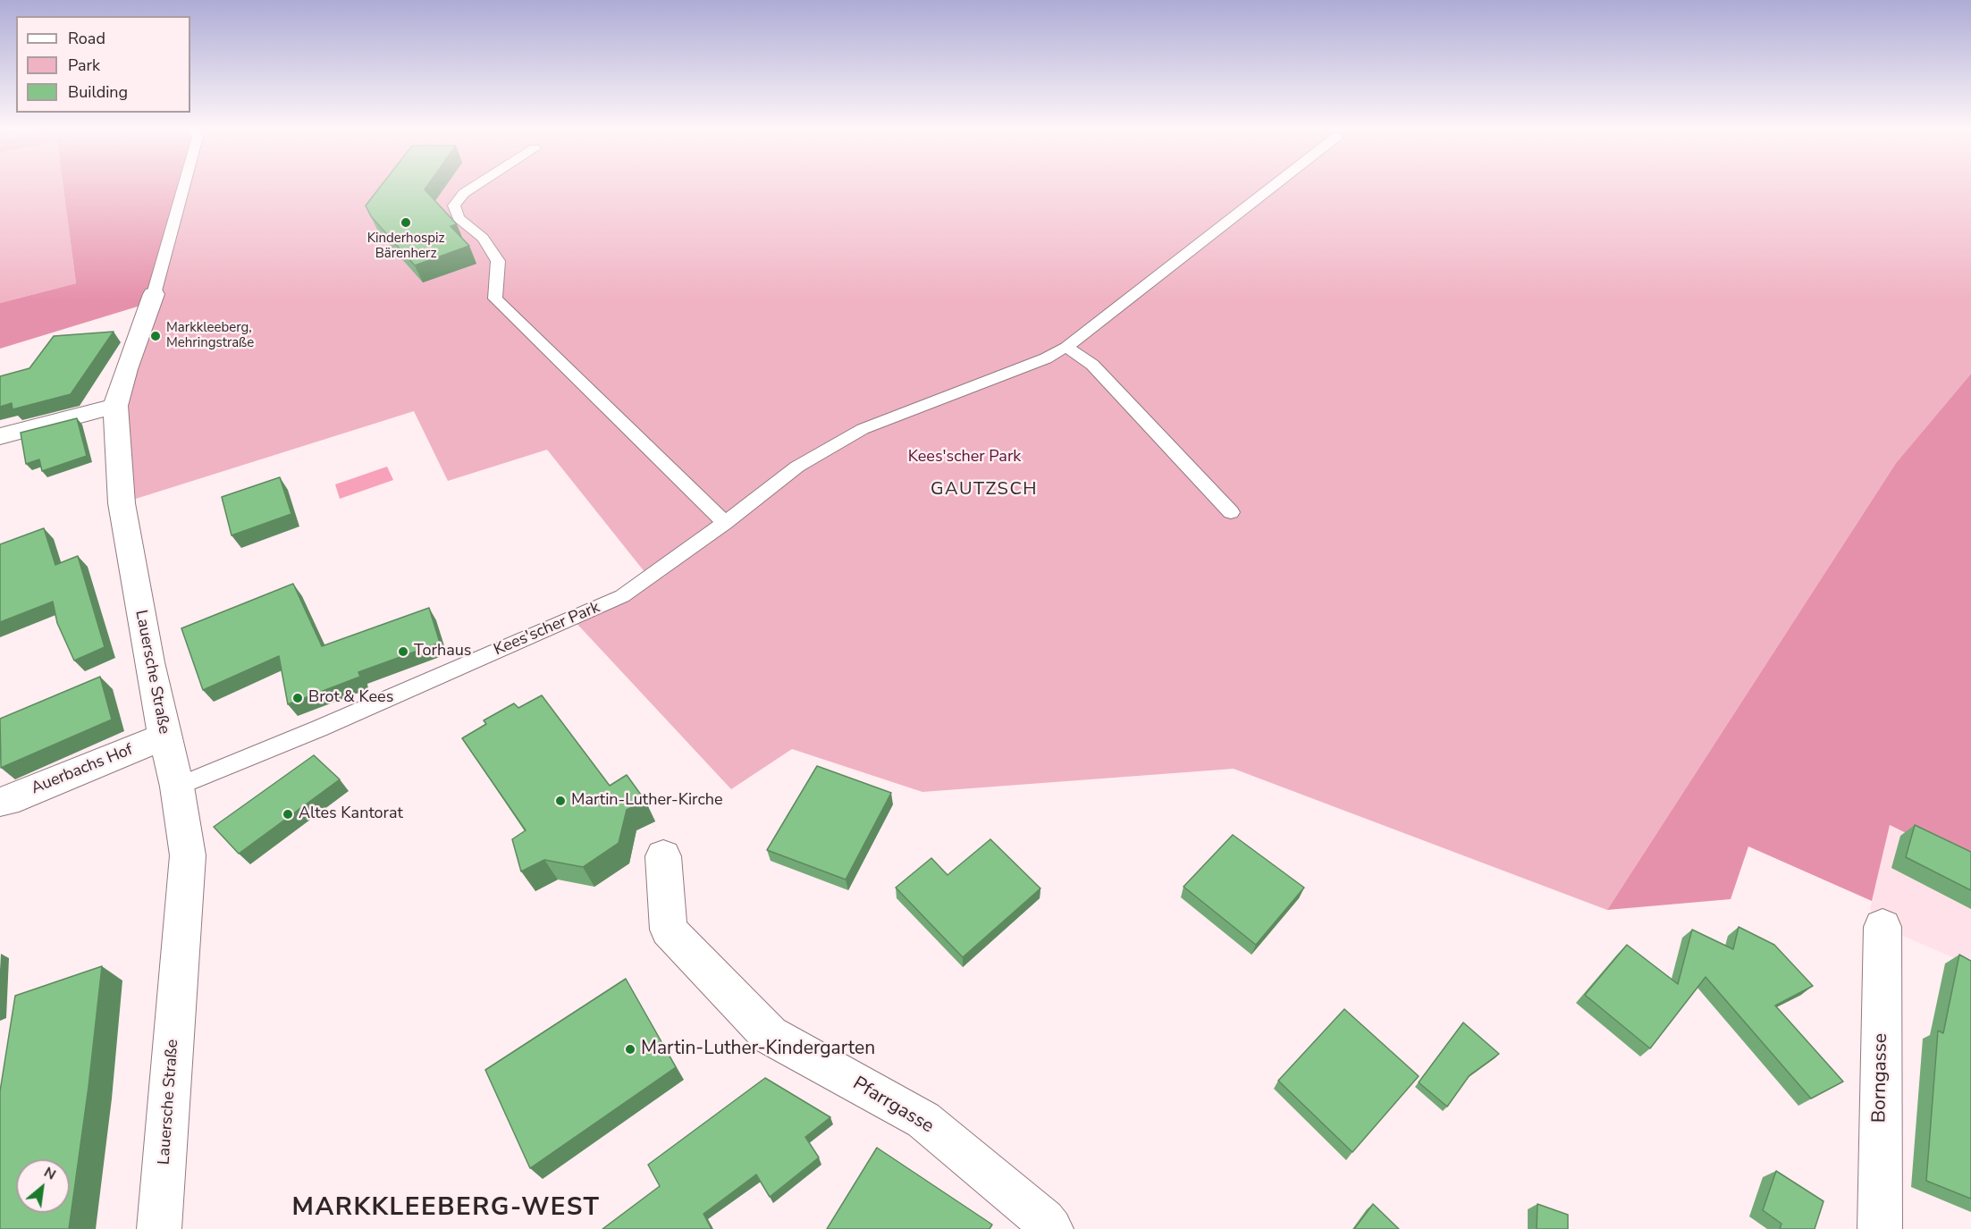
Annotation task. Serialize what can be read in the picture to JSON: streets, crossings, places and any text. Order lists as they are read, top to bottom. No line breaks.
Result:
{"streets":{"street":["Lauersche Straße","Auerbachs Hof","Borngasse","Pfarrgasse"],"lane":["Kees'scher Park"]},"crossings":[["Kees'scher Park","Lauersche Straße"],["Lauersche Straße","Auerbachs Hof"]],"districts":["GAUTZSCH","MARKKLEEBERG-WEST"],"parks":["Kees'scher Park"],"places":["Kinderhospiz Bärenherz","Markkleeberg, Mehringstraße","Torhaus","Brot & Kees","Martin-Luther-Kirche","Altes Kantorat","Martin-Luther-Kindergarten"],"legend":["Road","Park","Building"],"north":"top right"}
